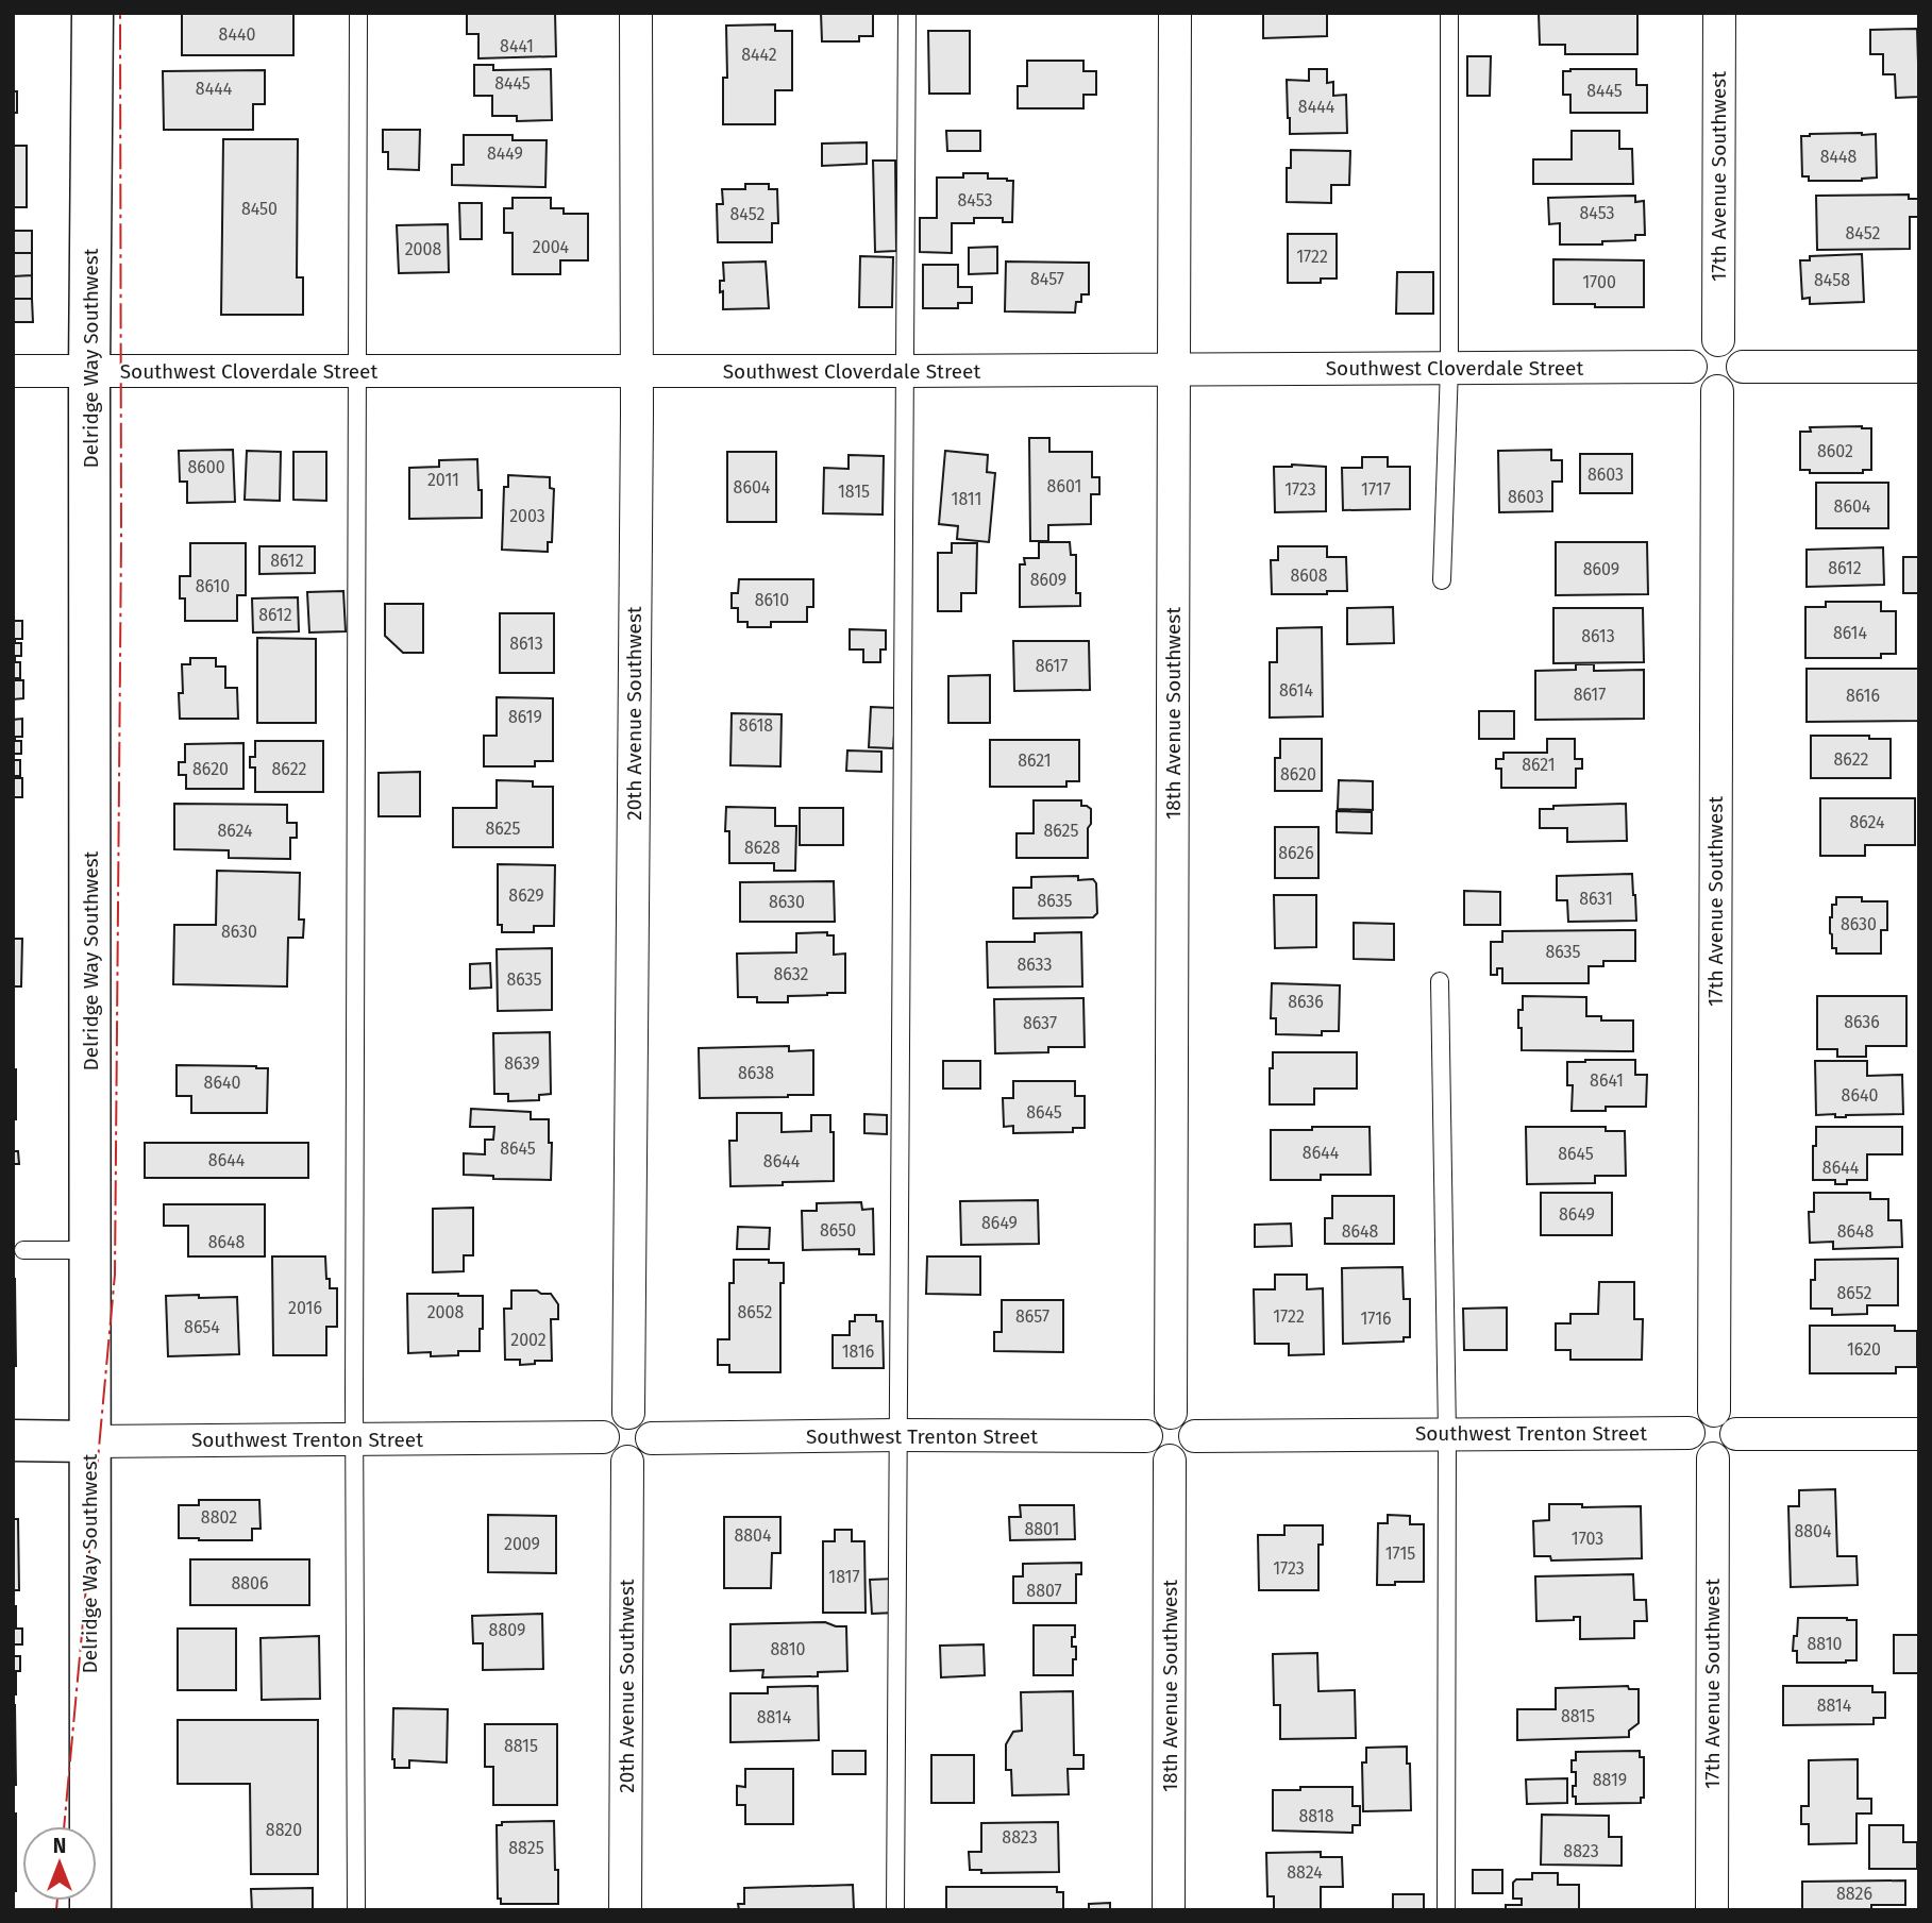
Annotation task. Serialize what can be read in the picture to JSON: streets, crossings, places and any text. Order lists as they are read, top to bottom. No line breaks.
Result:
{"streets":{"main road":["Delridge Way Southwest","Southwest Trenton Street"],"street":["17th Avenue Southwest","Southwest Cloverdale Street","20th Avenue Southwest","18th Avenue Southwest"]},"crossings":[["17th Avenue Southwest","Southwest Cloverdale Street"],["17th Avenue Southwest","Southwest Trenton Street"],["Delridge Way Southwest","Southwest Cloverdale Street"],["Delridge Way Southwest","Southwest Trenton Street"],["Southwest Cloverdale Street","20th Avenue Southwest"],["Southwest Cloverdale Street","18th Avenue Southwest"],["20th Avenue Southwest","Southwest Trenton Street"],["18th Avenue Southwest","Southwest Trenton Street"]],"house_numbers":["8440","8441","8442","8445","8444","8445","8444","8449","8448","8453","8450","8453","8452","8452","2004","2008","1722","8457","8458","1700","8602","8600","8603","2011","8601","8604","1723","1717","1815","8603","1811","8604","2003","8612","8612","8609","8608","8609","8610","8610","8612","8614","8613","8613","8617","8614","8617","8616","8619","8618","8622","8621","8621","8620","8622","8620","8624","8625","8624","8625","8628","8626","8629","8631","8635","8630","8630","8630","8635","8633","8632","8635","8636","8636","8637","8639","8638","8641","8640","8640","8645","8645","8644","8645","8644","8644","8644","8649","8649","8650","8648","8648","8648","8652","2016","2008","8652","8657","1722","1716","8654","2002","1620","1816","8802","8801","8804","8804","1703","2009","1715","1723","1817","8806","8807","8809","8810","8810","8814","8815","8814","8815","8819","8818","8820","8823","8825","8823","8824","8826"],"north":"top"}
